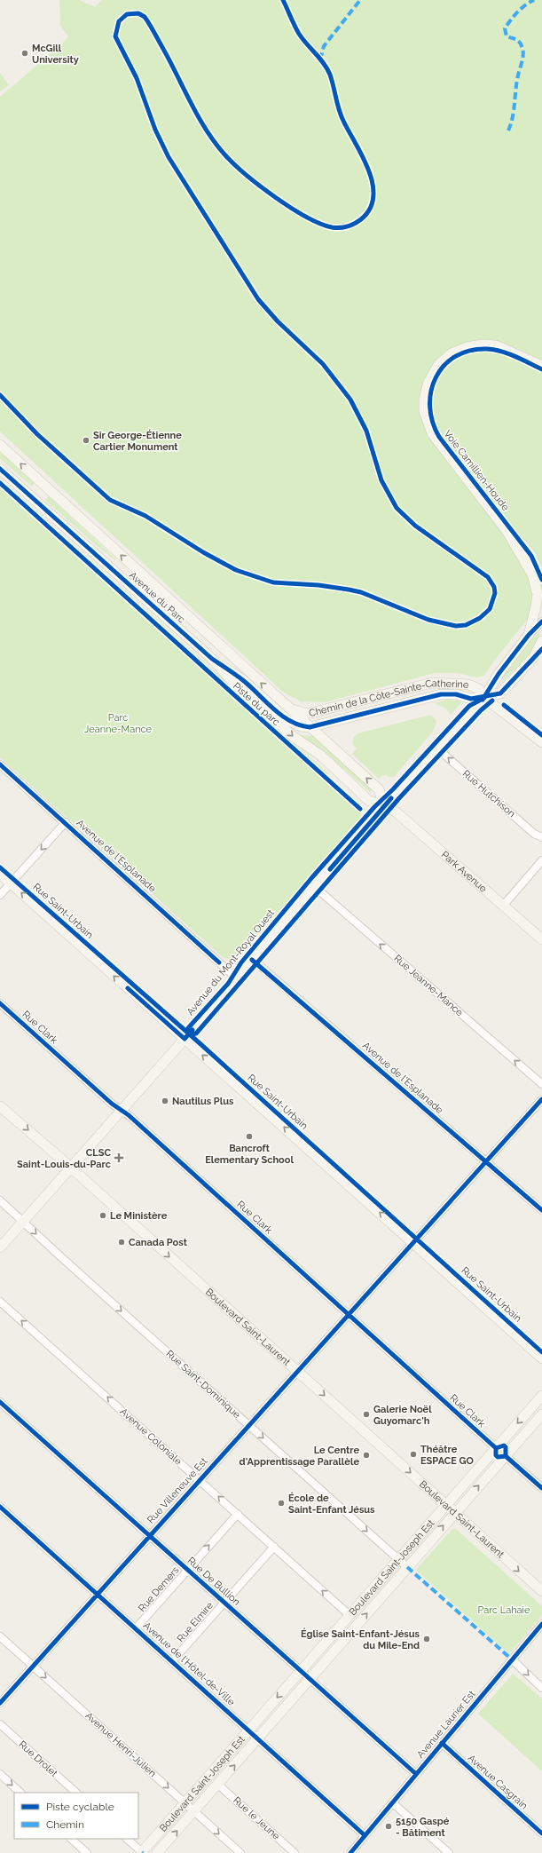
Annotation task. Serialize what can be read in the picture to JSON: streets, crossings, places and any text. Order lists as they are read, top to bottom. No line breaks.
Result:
{"streets":{"main road":["Voie Camillien-Houde","Avenue du Parc","Chemin de la Côte-Sainte-Catherine","Park Avenue","Rue Saint-Urbain","Avenue du Mont-Royal Ouest","Boulevard Saint-Laurent","Boulevard Saint-Joseph Est"],"street":["Rue Hutchison","Avenue de l'Esplanade","Rue Jeanne-Mance","Rue Clark","Rue Saint-Dominique","Avenue Coloniale","Rue Villeneuve Est","Rue De Bullion","Rue Demers","Rue Elmire","Avenue de l'Hôtel-de-Ville","Avenue Laurier Est","Avenue Henri-Julien","Rue Drolet","Avenue Casgrain","Rue le Jeune"],"cycle path":["Piste du parc"]},"crossings":[["Voie Camillien-Houde","Avenue du Mont-Royal Ouest"],["Avenue du Parc","Chemin de la Côte-Sainte-Catherine"],["Avenue du Parc","Park Avenue"],["Avenue du Parc","Avenue du Mont-Royal Ouest"],["Chemin de la Côte-Sainte-Catherine","Avenue du Mont-Royal Ouest"],["Rue Hutchison","Avenue du Mont-Royal Ouest"],["Avenue de l'Esplanade","Avenue du Mont-Royal Ouest"],["Avenue de l'Esplanade","Rue Villeneuve Est"],["Park Avenue","Avenue du Mont-Royal Ouest"],["Rue Saint-Urbain","Avenue du Mont-Royal Ouest"],["Rue Saint-Urbain","Rue Villeneuve Est"],["Avenue du Mont-Royal Ouest","Rue Jeanne-Mance"],["Avenue du Mont-Royal Ouest","Rue Clark"],["Avenue du Mont-Royal Ouest","Boulevard Saint-Laurent"],["Avenue du Mont-Royal Ouest","Rue Saint-Dominique"],["Rue Clark","Rue Villeneuve Est"],["Rue Clark","Boulevard Saint-Joseph Est"],["Boulevard Saint-Laurent","Rue Villeneuve Est"],["Boulevard Saint-Laurent","Boulevard Saint-Joseph Est"],["Rue Saint-Dominique","Rue Villeneuve Est"],["Rue Saint-Dominique","Boulevard Saint-Joseph Est"],["Avenue Coloniale","Rue Villeneuve Est"],["Avenue Coloniale","Boulevard Saint-Joseph Est"],["Avenue Coloniale","Rue Demers"],["Avenue Coloniale","Rue Elmire"],["Rue Villeneuve Est","Rue De Bullion"],["Rue Villeneuve Est","Avenue de l'Hôtel-de-Ville"],["Rue Villeneuve Est","Avenue Henri-Julien"],["Boulevard Saint-Joseph Est","Rue De Bullion"],["Boulevard Saint-Joseph Est","Avenue de l'Hôtel-de-Ville"],["Boulevard Saint-Joseph Est","Avenue Henri-Julien"],["Boulevard Saint-Joseph Est","Rue le Jeune"],["Rue De Bullion","Rue Demers"],["Rue De Bullion","Rue Elmire"],["Rue De Bullion","Avenue Laurier Est"],["Rue Demers","Avenue de l'Hôtel-de-Ville"],["Rue Elmire","Avenue de l'Hôtel-de-Ville"],["Avenue de l'Hôtel-de-Ville","Avenue Laurier Est"],["Avenue Laurier Est","Avenue Casgrain"]],"one_way":["Rue Hutchison","Rue Saint-Urbain","Rue Jeanne-Mance","Boulevard Saint-Laurent","Rue Saint-Dominique","Avenue Coloniale","Rue Demers","Avenue Henri-Julien"],"parks":["Parc Jeanne-Mance","Parc Lahaie"],"places":{"other":["McGill University","Sir George-Étienne Cartier Monument","Nautilus Plus","Bancroft Elementary School","Le Ministère","Canada Post","Galerie Noël Guyomarc'h","Théâtre ESPACE GO","Le Centre d'Apprentissage Parallèle","École de Saint-Enfant Jésus","Église Saint-Enfant-Jésus du Mile-End","5150 Gaspé - Bâtiment"],"health":["CLSC Saint-Louis-du-Parc"]},"legend":["Piste cyclable","Chemin"]}
